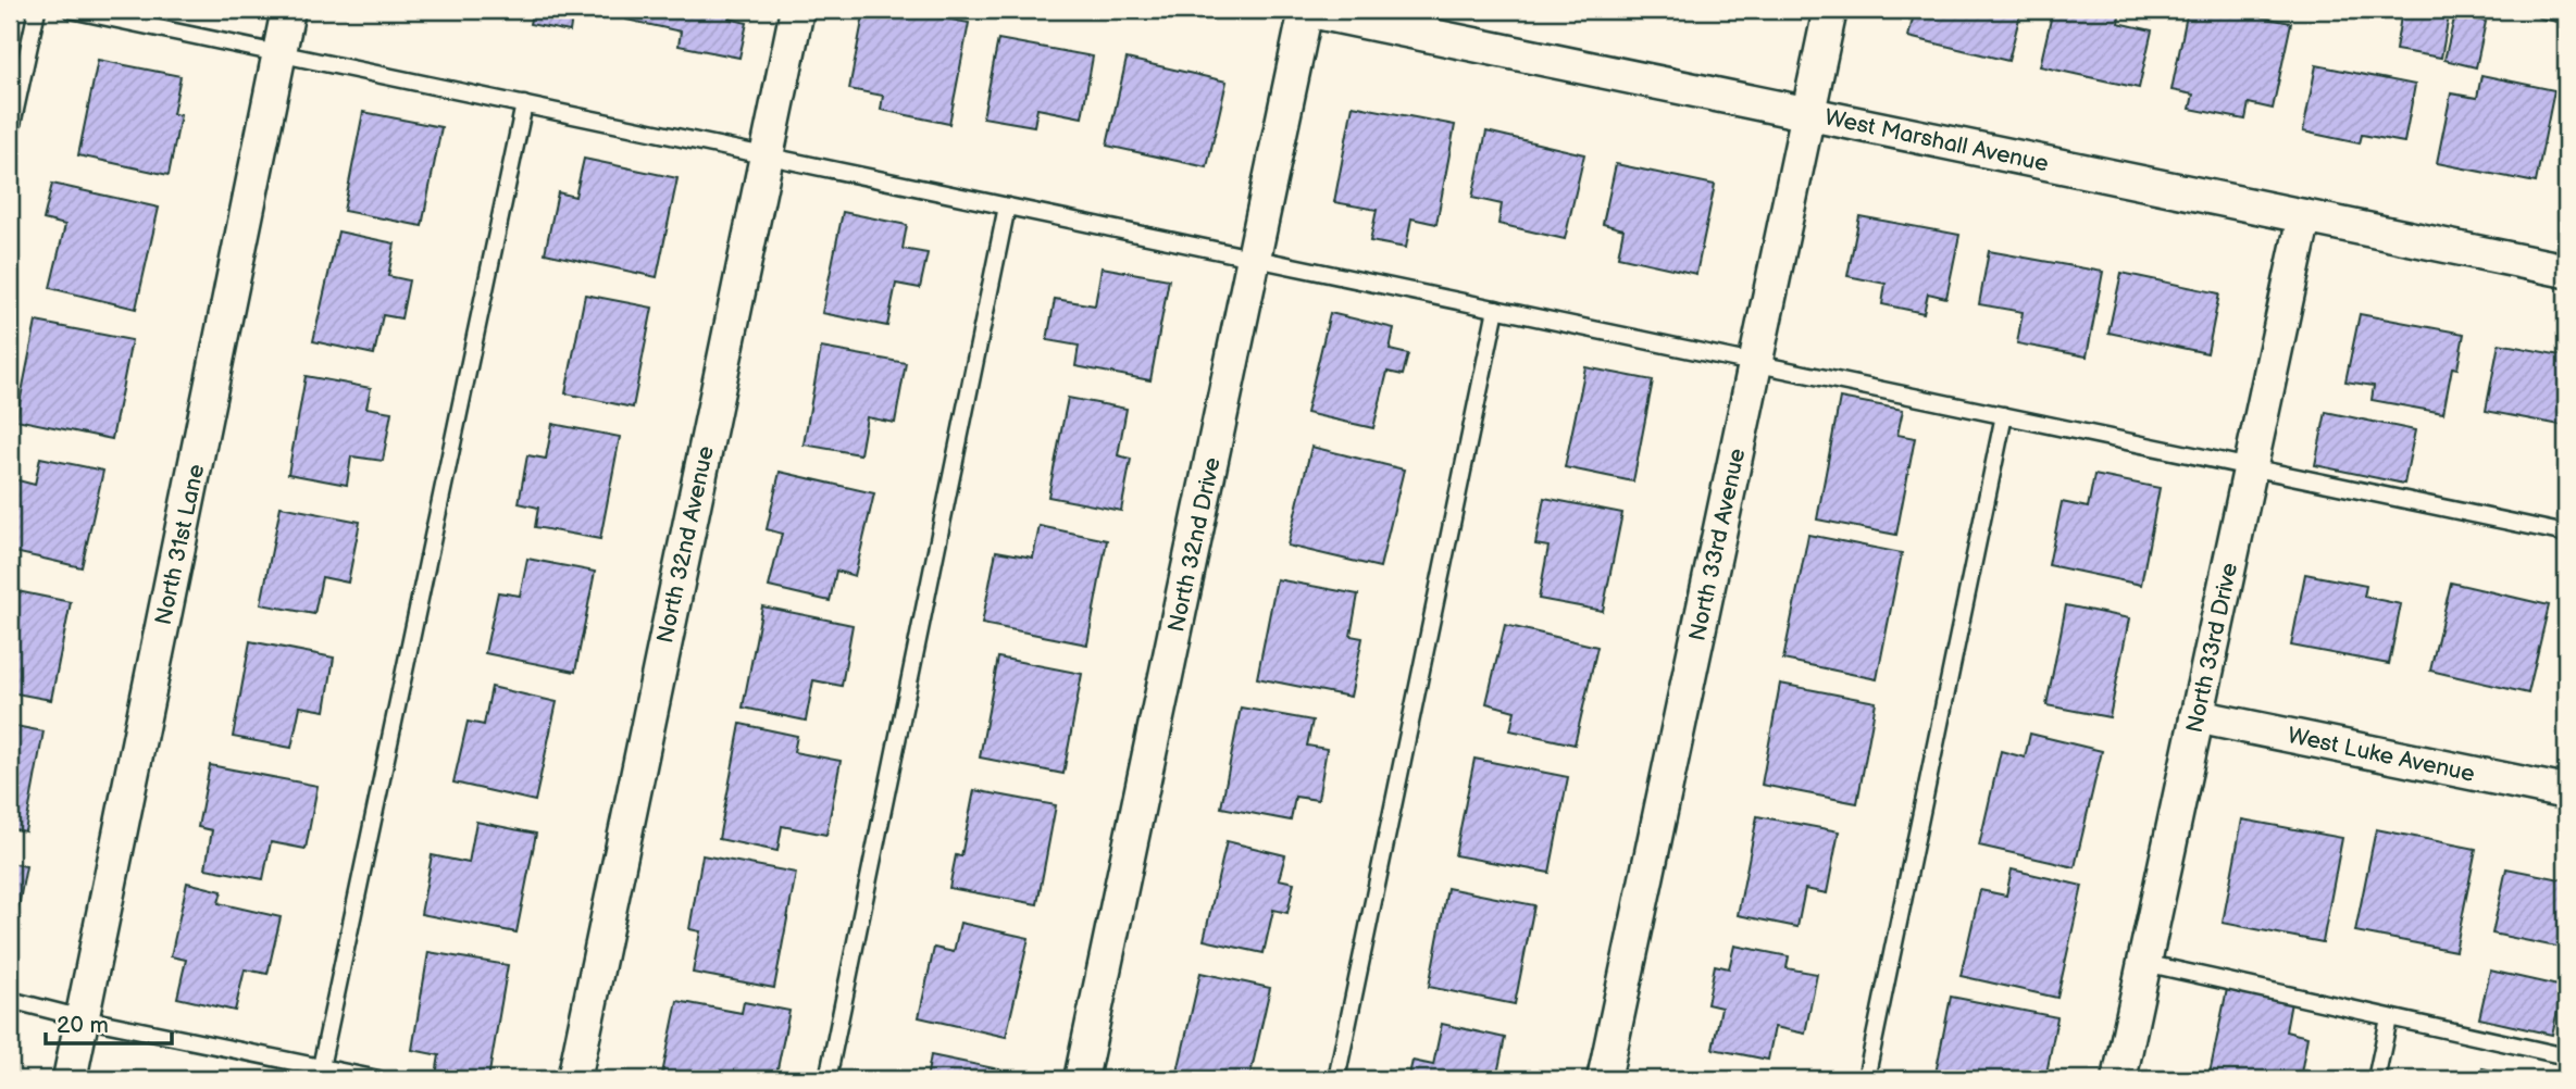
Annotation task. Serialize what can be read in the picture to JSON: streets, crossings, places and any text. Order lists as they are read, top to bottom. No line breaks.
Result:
{"streets":{"street":["West Marshall Avenue","North 31st Lane","North 32nd Avenue","North 32nd Drive","North 33rd Avenue","North 33rd Drive","West Luke Avenue"]},"crossings":[["West Marshall Avenue","North 32nd Drive"],["West Marshall Avenue","North 33rd Avenue"],["West Marshall Avenue","North 33rd Drive"],["North 33rd Drive","West Luke Avenue"]],"scale_bar":"20 m"}
